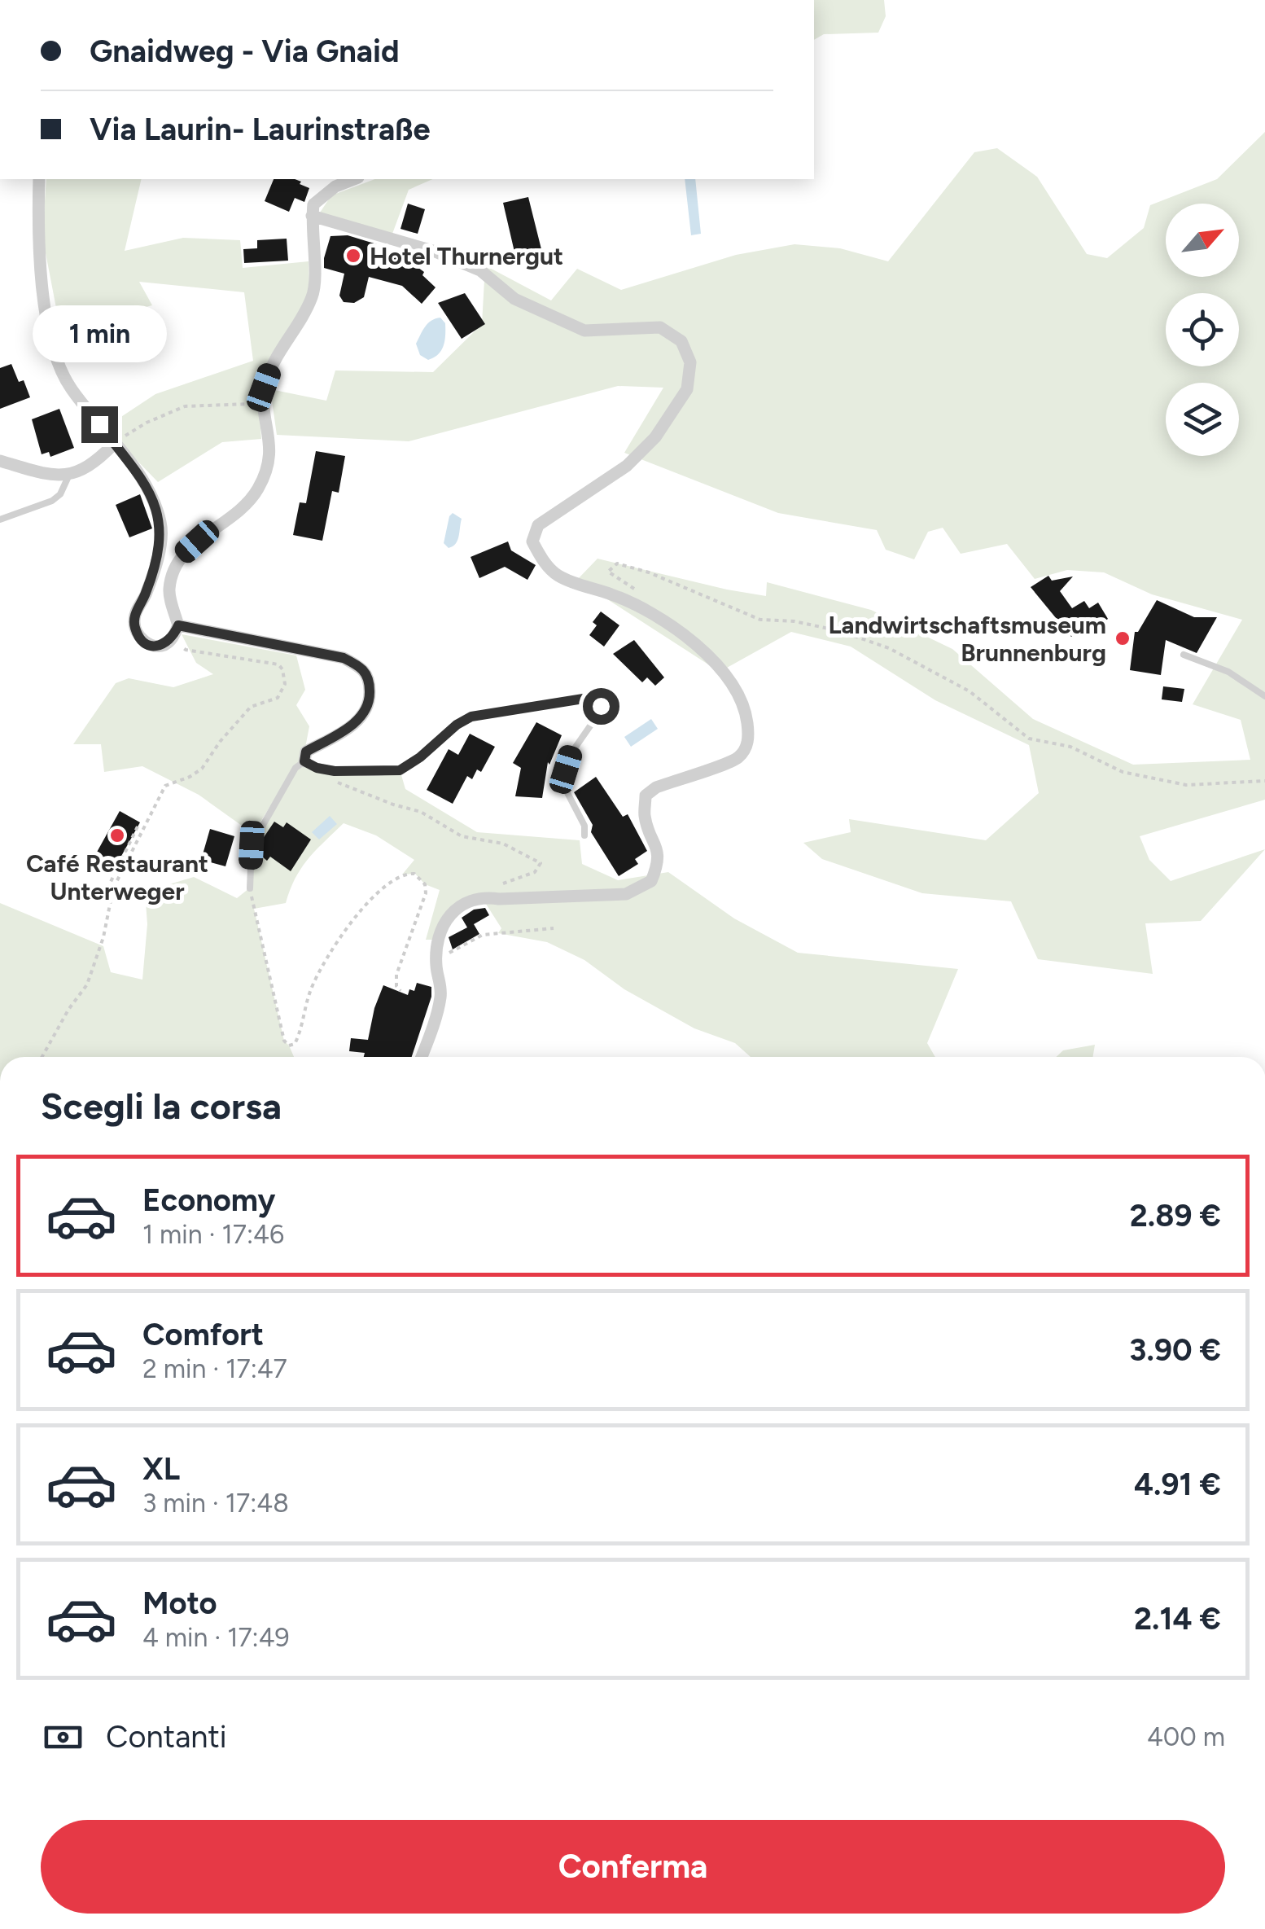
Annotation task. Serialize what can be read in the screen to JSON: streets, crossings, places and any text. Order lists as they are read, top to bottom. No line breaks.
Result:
{"places":["Hotel Thurnergut","Landwirtschaftsmuseum Brunnenburg","Café Restaurant Unterweger"],"north":"top right","page":{"banner":["Gnaidweg - Via Gnaid","Via Laurin- Laurinstraße"],"bubble":"1 min","heading":"Scegli la corsa","list":[{"name":"Economy","note":"1 min · 17:46","value":"2.89 €"},{"name":"Comfort","note":"2 min · 17:47","value":"3.90 €"},{"name":"XL","note":"3 min · 17:48","value":"4.91 €"},{"name":"Moto","note":"4 min · 17:49","value":"2.14 €"}],"pay":["Contanti","400 m"],"buttons":"Conferma"}}
